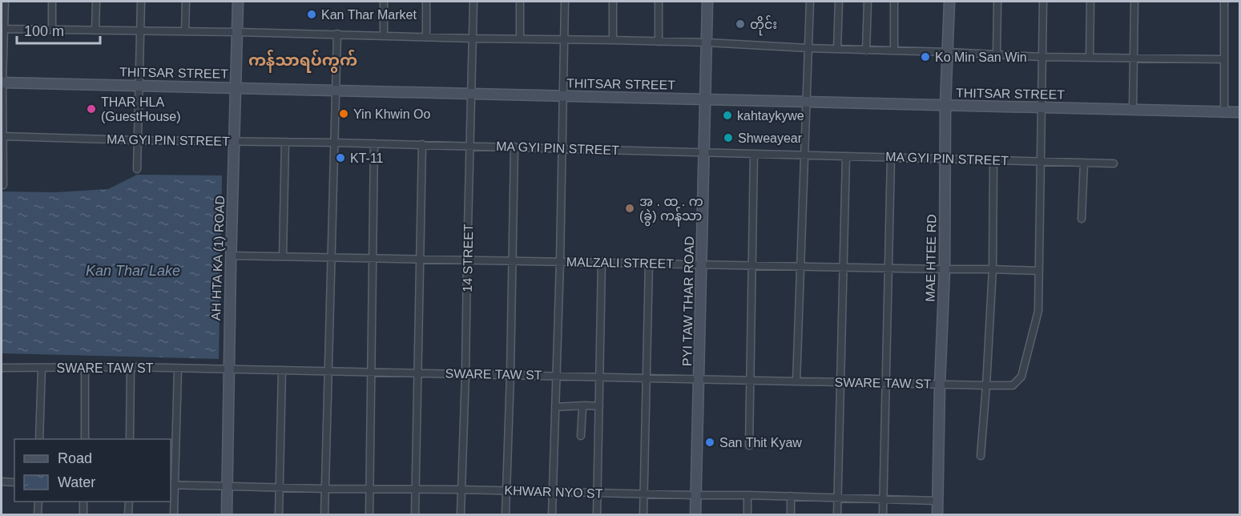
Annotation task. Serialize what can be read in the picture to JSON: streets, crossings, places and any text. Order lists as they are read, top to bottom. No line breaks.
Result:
{"streets":{"street":["THITSAR STREET","MA GYI PIN STREET","AH HTA KA (1) ROAD","14 STREET","MAE HTEE RD","MALZALI STREET","PYI TAW THAR ROAD","SWARE TAW ST","KHWAR NYO ST"]},"crossings":[["THITSAR STREET","AH HTA KA (1) ROAD"],["THITSAR STREET","14 STREET"],["THITSAR STREET","MAE HTEE RD"],["THITSAR STREET","PYI TAW THAR ROAD"],["THITSAR STREET","SWARE TAW ST"],["MA GYI PIN STREET","AH HTA KA (1) ROAD"],["MA GYI PIN STREET","14 STREET"],["MA GYI PIN STREET","MAE HTEE RD"],["MA GYI PIN STREET","PYI TAW THAR ROAD"],["MA GYI PIN STREET","SWARE TAW ST"],["AH HTA KA (1) ROAD","MALZALI STREET"],["AH HTA KA (1) ROAD","SWARE TAW ST"],["AH HTA KA (1) ROAD","KHWAR NYO ST"],["14 STREET","MALZALI STREET"],["14 STREET","SWARE TAW ST"],["14 STREET","KHWAR NYO ST"],["MAE HTEE RD","MALZALI STREET"],["MAE HTEE RD","SWARE TAW ST"],["MAE HTEE RD","KHWAR NYO ST"],["MALZALI STREET","PYI TAW THAR ROAD"],["MALZALI STREET","SWARE TAW ST"],["PYI TAW THAR ROAD","SWARE TAW ST"],["PYI TAW THAR ROAD","KHWAR NYO ST"]],"districts":["ကန်သာရပ်ကွက်"],"water":["Kan Thar Lake"],"places":["Kan Thar Market","တိုင်း","Ko Min San Win","THAR HLA (GuestHouse)","Yin Khwin Oo","kahtaykywe","Shweayear","KT-11","အ . ထ . က (ခွဲ) ကန်သာ","San Thit Kyaw"],"legend":["Road","Water"],"scale_bar":"100 m"}
